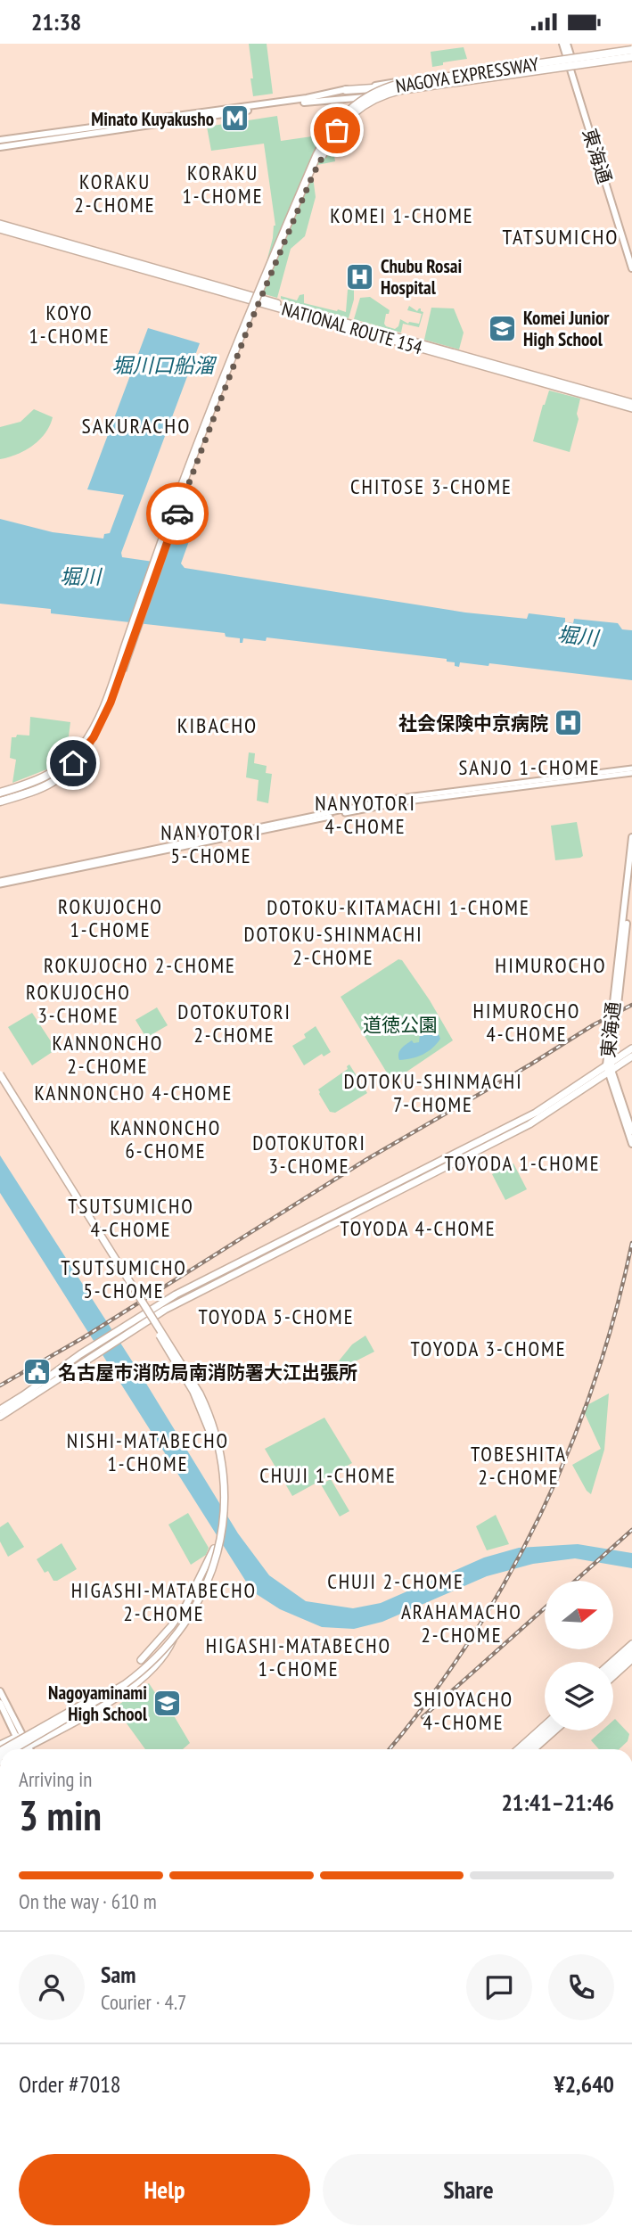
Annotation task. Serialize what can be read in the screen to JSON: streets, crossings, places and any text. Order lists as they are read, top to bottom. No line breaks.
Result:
{"streets":{"highway":["NAGOYA EXPRESSWAY","NATIONAL ROUTE 154"],"main road":["東海通"]},"crossings":[["NAGOYA EXPRESSWAY","東海通"]],"districts":["KORAKU 1-CHOME","KORAKU 2-CHOME","KOMEI 1-CHOME","TATSUMICHO","KOYO 1-CHOME","SAKURACHO","CHITOSE 3-CHOME","KIBACHO","SANJO 1-CHOME","NANYOTORI 4-CHOME","NANYOTORI 5-CHOME","ROKUJOCHO 1-CHOME","DOTOKU-KITAMACHI 1-CHOME","DOTOKU-SHINMACHI 2-CHOME","ROKUJOCHO 2-CHOME","HIMUROCHO","ROKUJOCHO 3-CHOME","HIMUROCHO 4-CHOME","DOTOKUTORI 2-CHOME","KANNONCHO 2-CHOME","DOTOKU-SHINMACHI 7-CHOME","KANNONCHO 4-CHOME","KANNONCHO 6-CHOME","DOTOKUTORI 3-CHOME","TOYODA 1-CHOME","TSUTSUMICHO 4-CHOME","TOYODA 4-CHOME","TSUTSUMICHO 5-CHOME","TOYODA 5-CHOME","TOYODA 3-CHOME","NISHI-MATABECHO 1-CHOME","TOBESHITA 2-CHOME","CHUJI 1-CHOME","CHUJI 2-CHOME","HIGASHI-MATABECHO 2-CHOME","ARAHAMACHO 2-CHOME","HIGASHI-MATABECHO 1-CHOME","SHIOYACHO 4-CHOME"],"water":["堀川口船溜","堀川"],"parks":["道徳公園"],"places":{"metro station":["Minato Kuyakusho"],"hospital":["Chubu Rosai Hospital","社会保険中京病院"],"school or university":["Komei Junior High School","Nagoyaminami High School"],"public building":["名古屋市消防局南消防署大江出張所"]},"north":"right","page":{"status":"21:38","heading":["3 min","Arriving in","21:41–21:46"],"panel":["Sam","Courier · 4.7","Order #7018","¥2,640"],"bar":"On the way · 610 m","buttons":["Help","Share"]}}
